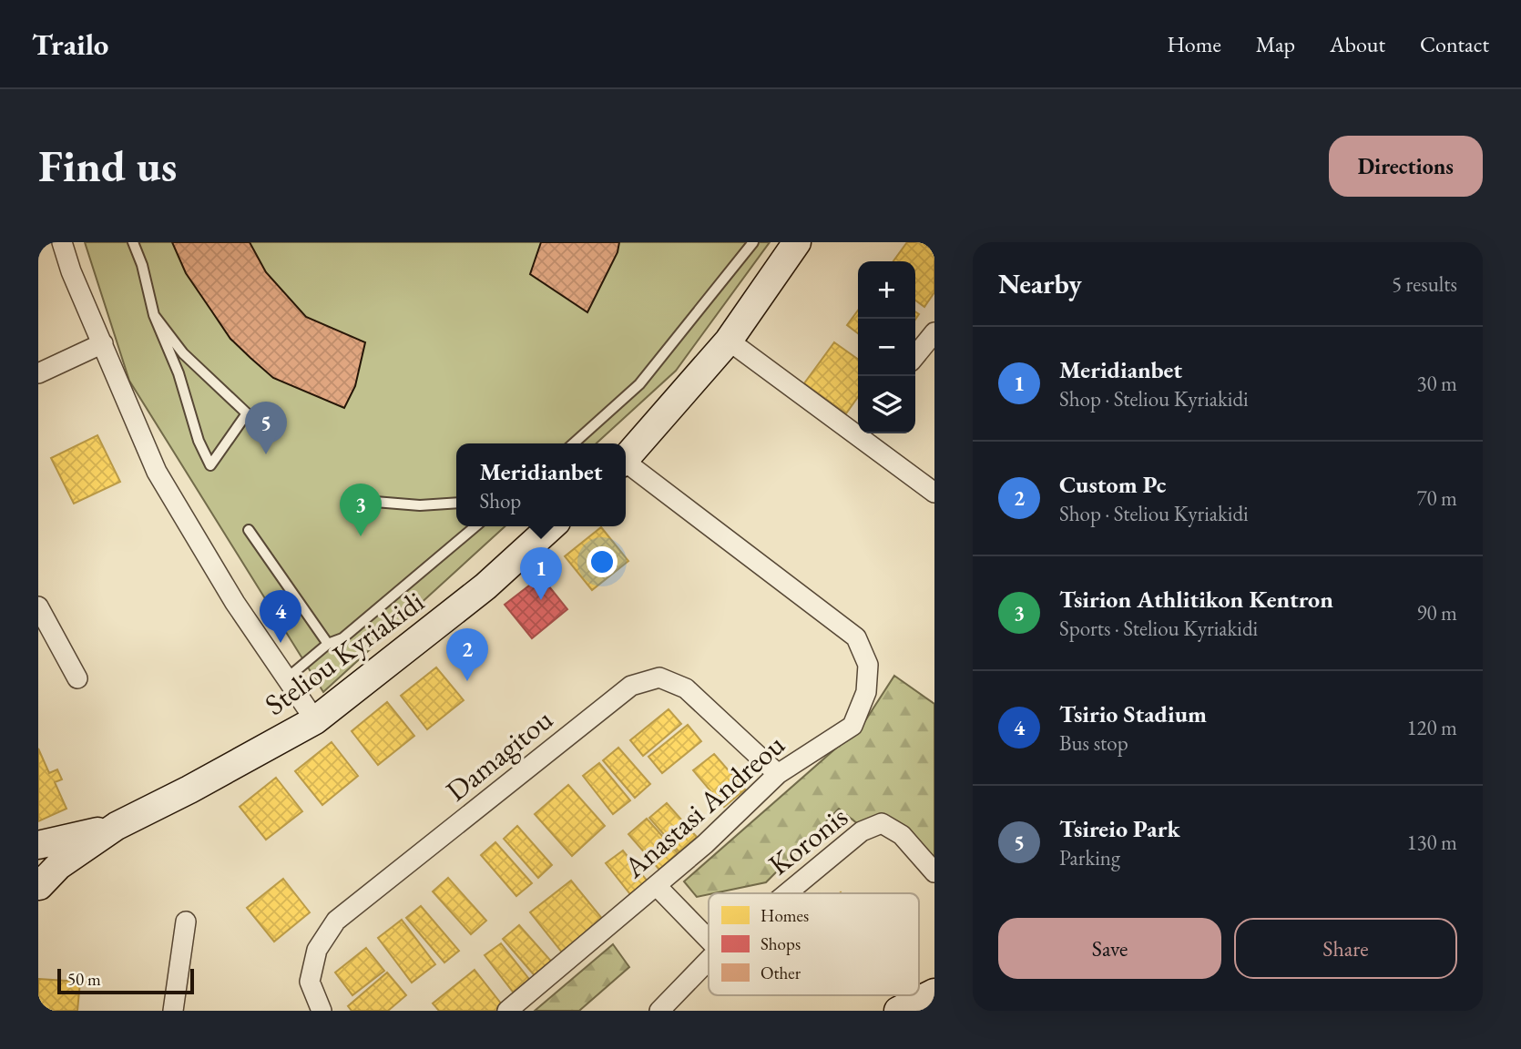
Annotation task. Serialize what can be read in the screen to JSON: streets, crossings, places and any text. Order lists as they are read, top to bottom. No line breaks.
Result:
{"streets":{"street":["Steliou Kyriakidi","Damagitou","Anastasi Andreou","Koronis"]},"crossings":[["Damagitou","Anastasi Andreou"]],"legend":["Homes","Shops","Other"],"scale_bar":"50 m","page":{"header":"Trailo","nav":["Home","Map","About","Contact"],"buttons":["Directions",["Save","Share"]],"title":"Find us","heading":["Nearby","5 results"],"map_buttons":["+","−"],"list":[{"mark":"1","name":"Meridianbet","note":"Shop · Steliou Kyriakidi","value":"30 m"},{"mark":"2","name":"Custom Pc","note":"Shop · Steliou Kyriakidi","value":"70 m"},{"mark":"3","name":"Tsirion Athlitikon Kentron","note":"Sports · Steliou Kyriakidi","value":"90 m"},{"mark":"4","name":"Tsirio Stadium","note":"Bus stop","value":"120 m"},{"mark":"5","name":"Tsireio Park","note":"Parking","value":"130 m"}],"pins":["5","3","1","4","2"],"popup":["Meridianbet","Shop"],"scale":"50 m"}}
